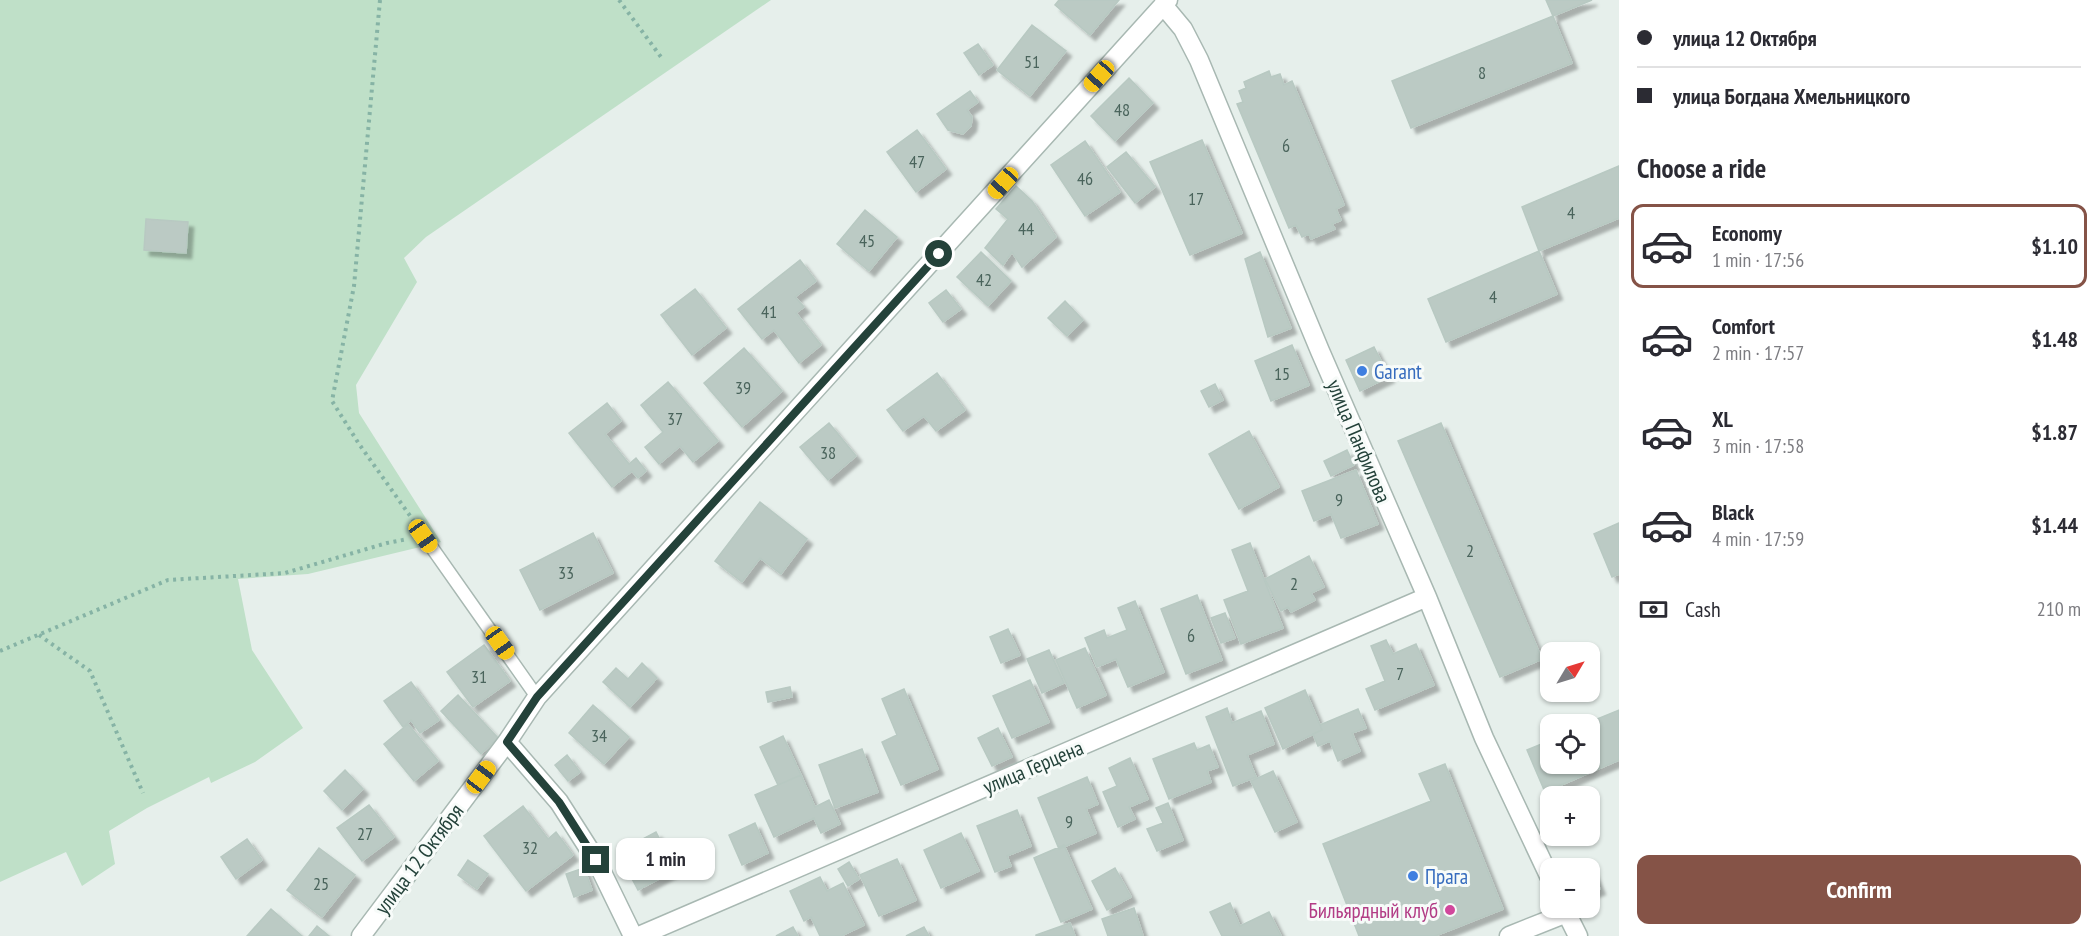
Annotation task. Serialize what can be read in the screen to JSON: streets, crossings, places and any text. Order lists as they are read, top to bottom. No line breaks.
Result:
{"streets":{"street":["улица Панфилова","улица Герцена","улица 12 Октября"]},"crossings":[["улица Панфилова","улица Герцена"],["улица Панфилова","улица 12 Октября"]],"places":["Garant","Прага","Бильярдный клуб"],"house_numbers":["51","8","48","6","47","46","17","4","44","45","42","4","41","15","39","37","38","9","2","33","2","6","7","31","34","9","27","32","25"],"north":"top right","page":{"banner":["улица 12 Октября","улица Богдана Хмельницкого"],"heading":"Choose a ride","list":[{"name":"Economy","note":"1 min · 17:56","value":"$1.10"},{"name":"Comfort","note":"2 min · 17:57","value":"$1.48"},{"name":"XL","note":"3 min · 17:58","value":"$1.87"},{"name":"Black","note":"4 min · 17:59","value":"$1.44"}],"pay":["Cash","210 m"],"map_buttons":["+","−"],"bubble":"1 min","buttons":"Confirm"}}
